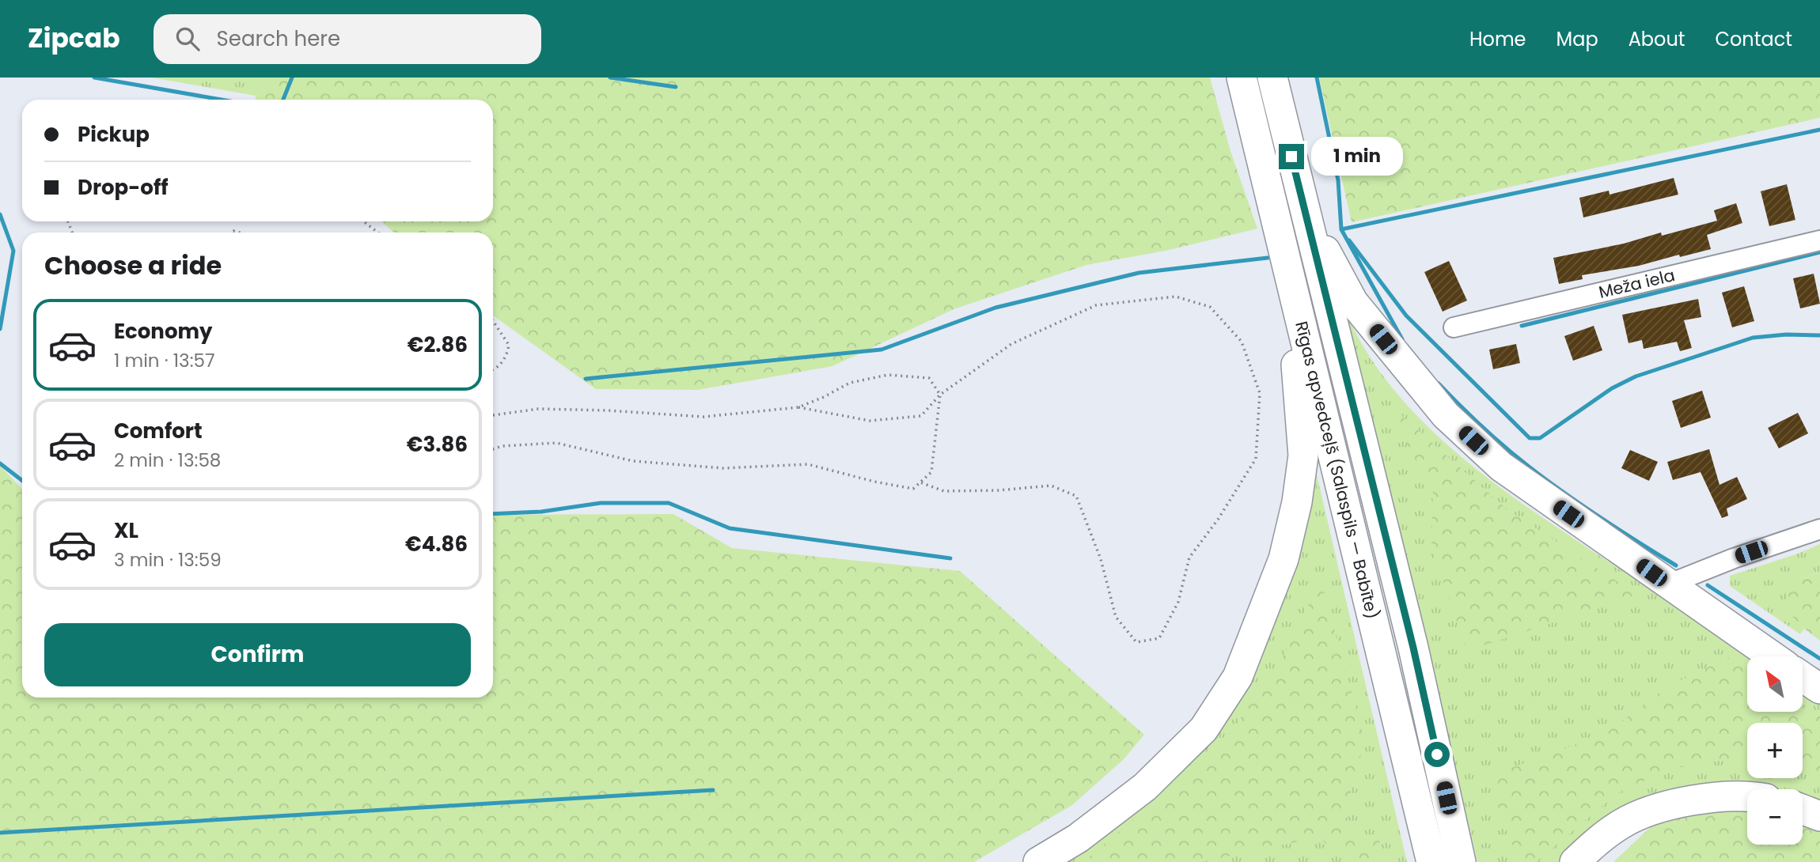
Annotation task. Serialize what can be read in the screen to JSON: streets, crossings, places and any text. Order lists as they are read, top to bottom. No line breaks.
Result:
{"streets":{"highway":["Rīgas apvedceļš (Salaspils — Babīte)"],"street":["Meža iela"]},"north":"top left","page":{"header":"Zipcab","search":"Search here","nav":["Home","Map","About","Contact"],"banner":["Pickup","Drop-off"],"bubble":"1 min","heading":"Choose a ride","list":[{"name":"Economy","note":"1 min · 13:57","value":"€2.86"},{"name":"Comfort","note":"2 min · 13:58","value":"€3.86"},{"name":"XL","note":"3 min · 13:59","value":"€4.86"}],"buttons":"Confirm","map_buttons":["+","−"]}}
